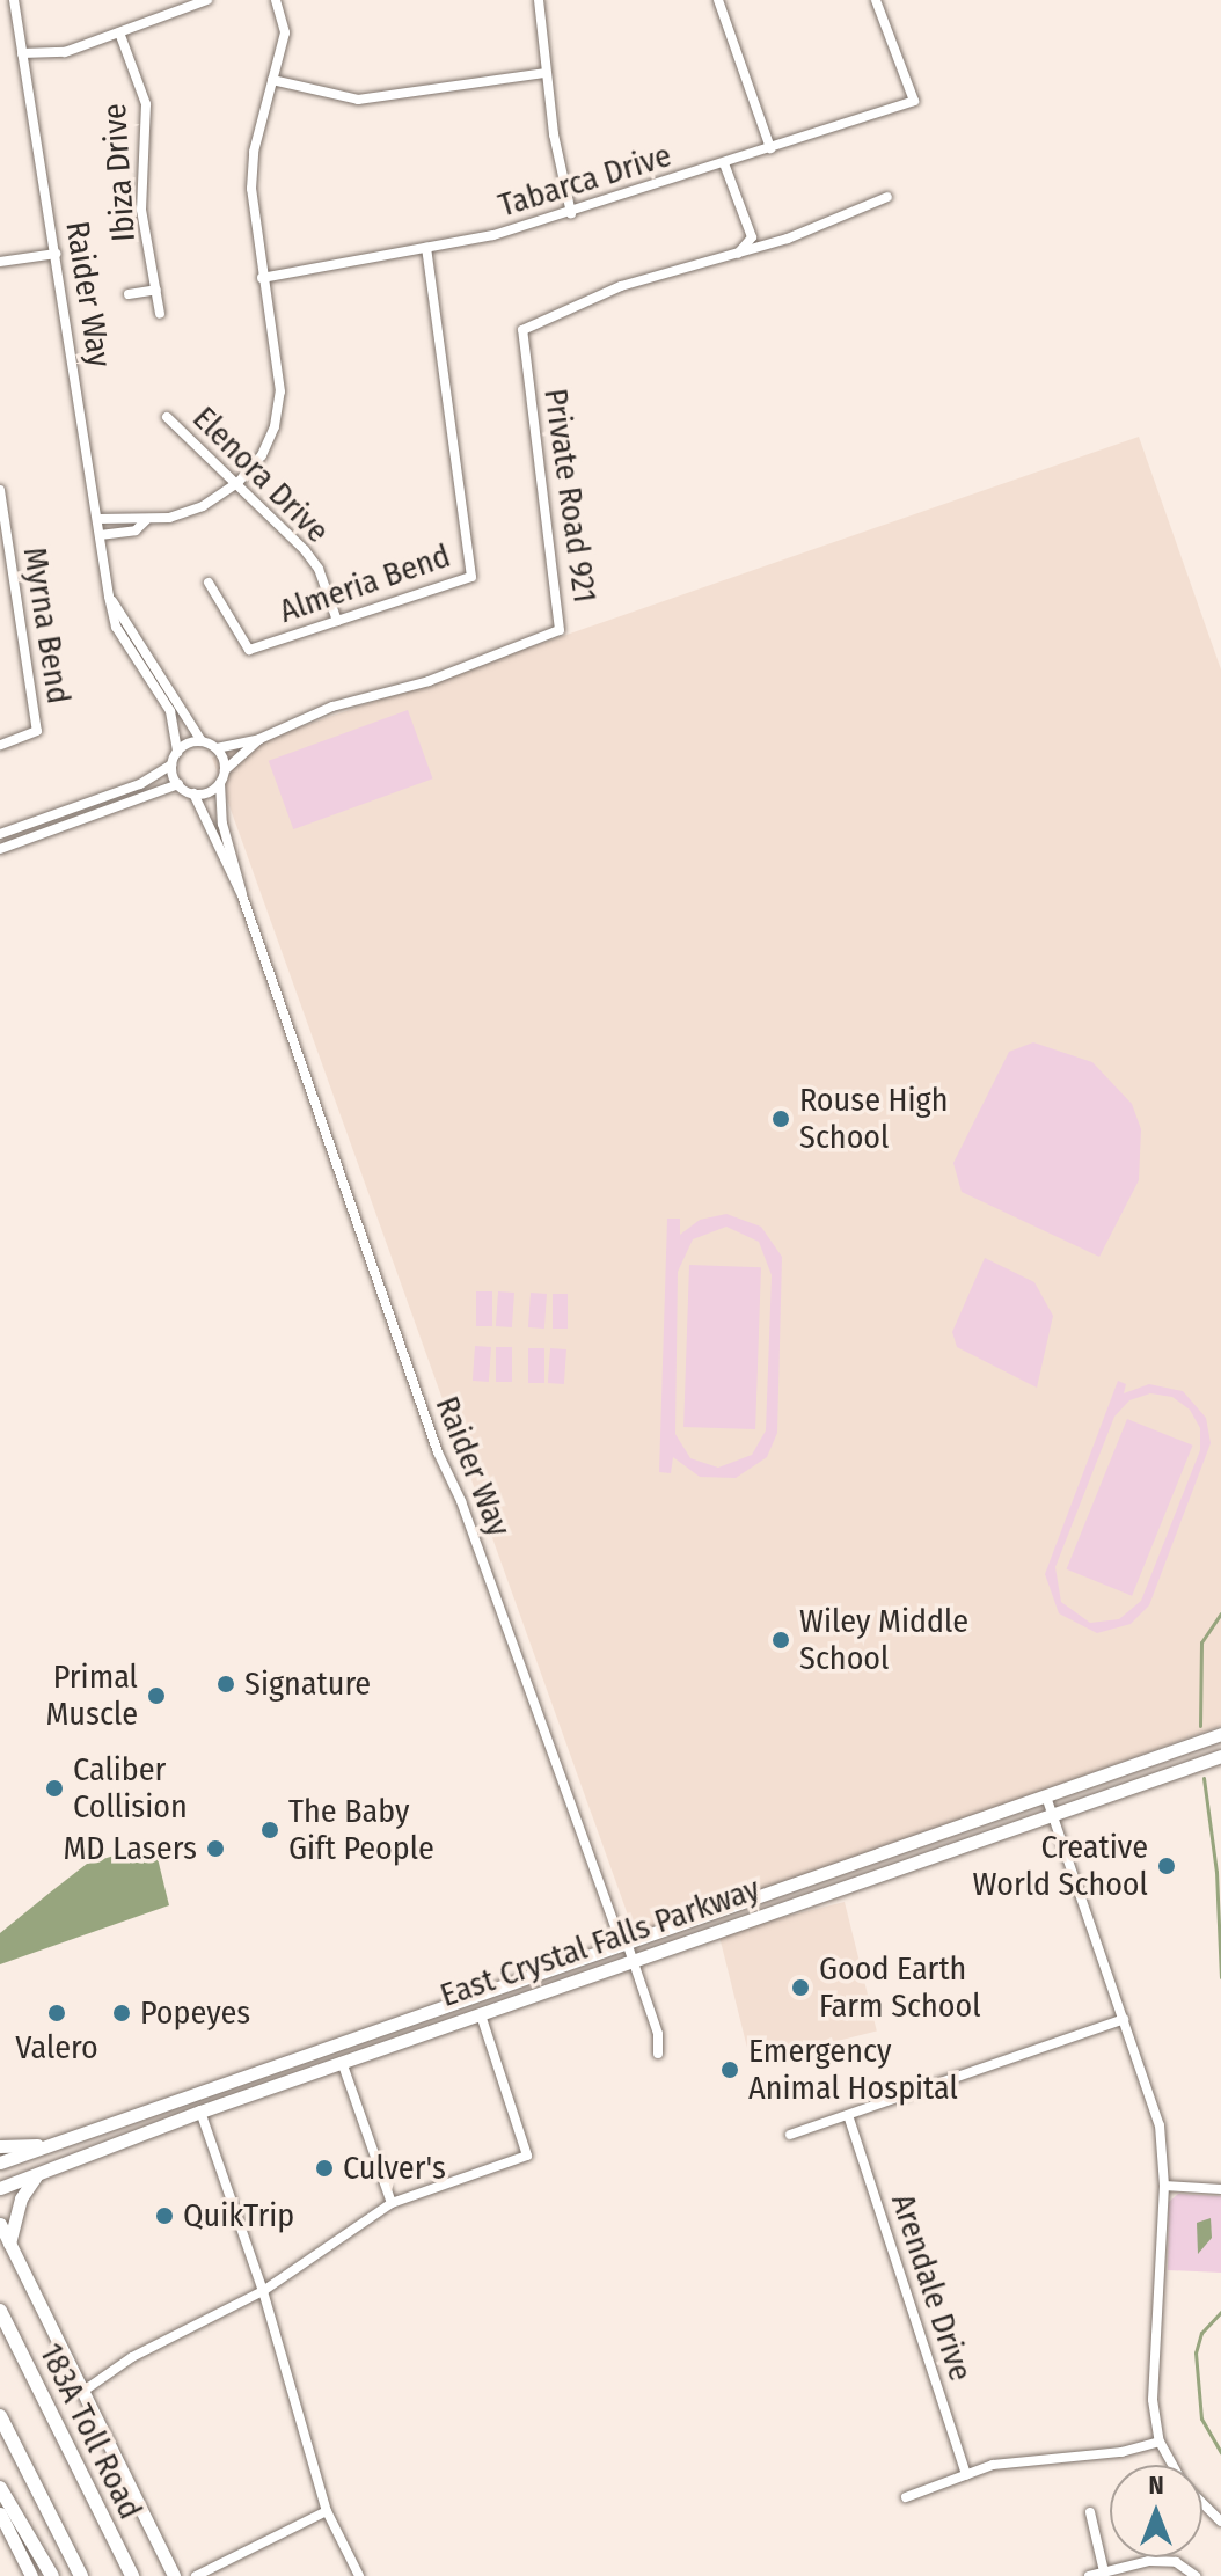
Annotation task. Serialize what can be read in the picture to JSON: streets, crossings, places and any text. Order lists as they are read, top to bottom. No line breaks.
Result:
{"streets":{"highway":["183A Toll Road"],"main road":["East Crystal Falls Parkway"],"street":["Ibiza Drive","Tabarca Drive","Raider Way","Elenora Drive","Private Road 921","Almeria Bend","Myrna Bend","Arendale Drive"]},"crossings":[["Tabarca Drive","Almeria Bend"],["Raider Way","Private Road 921"],["Raider Way","East Crystal Falls Parkway"],["Elenora Drive","Almeria Bend"]],"places":["Rouse High School","Wiley Middle School","Signature","Primal Muscle","Caliber Collision","The Baby Gift People","MD Lasers","Creative World School","Good Earth Farm School","Valero","Popeyes","Emergency Animal Hospital","Culver's","QuikTrip"],"north":"top"}
